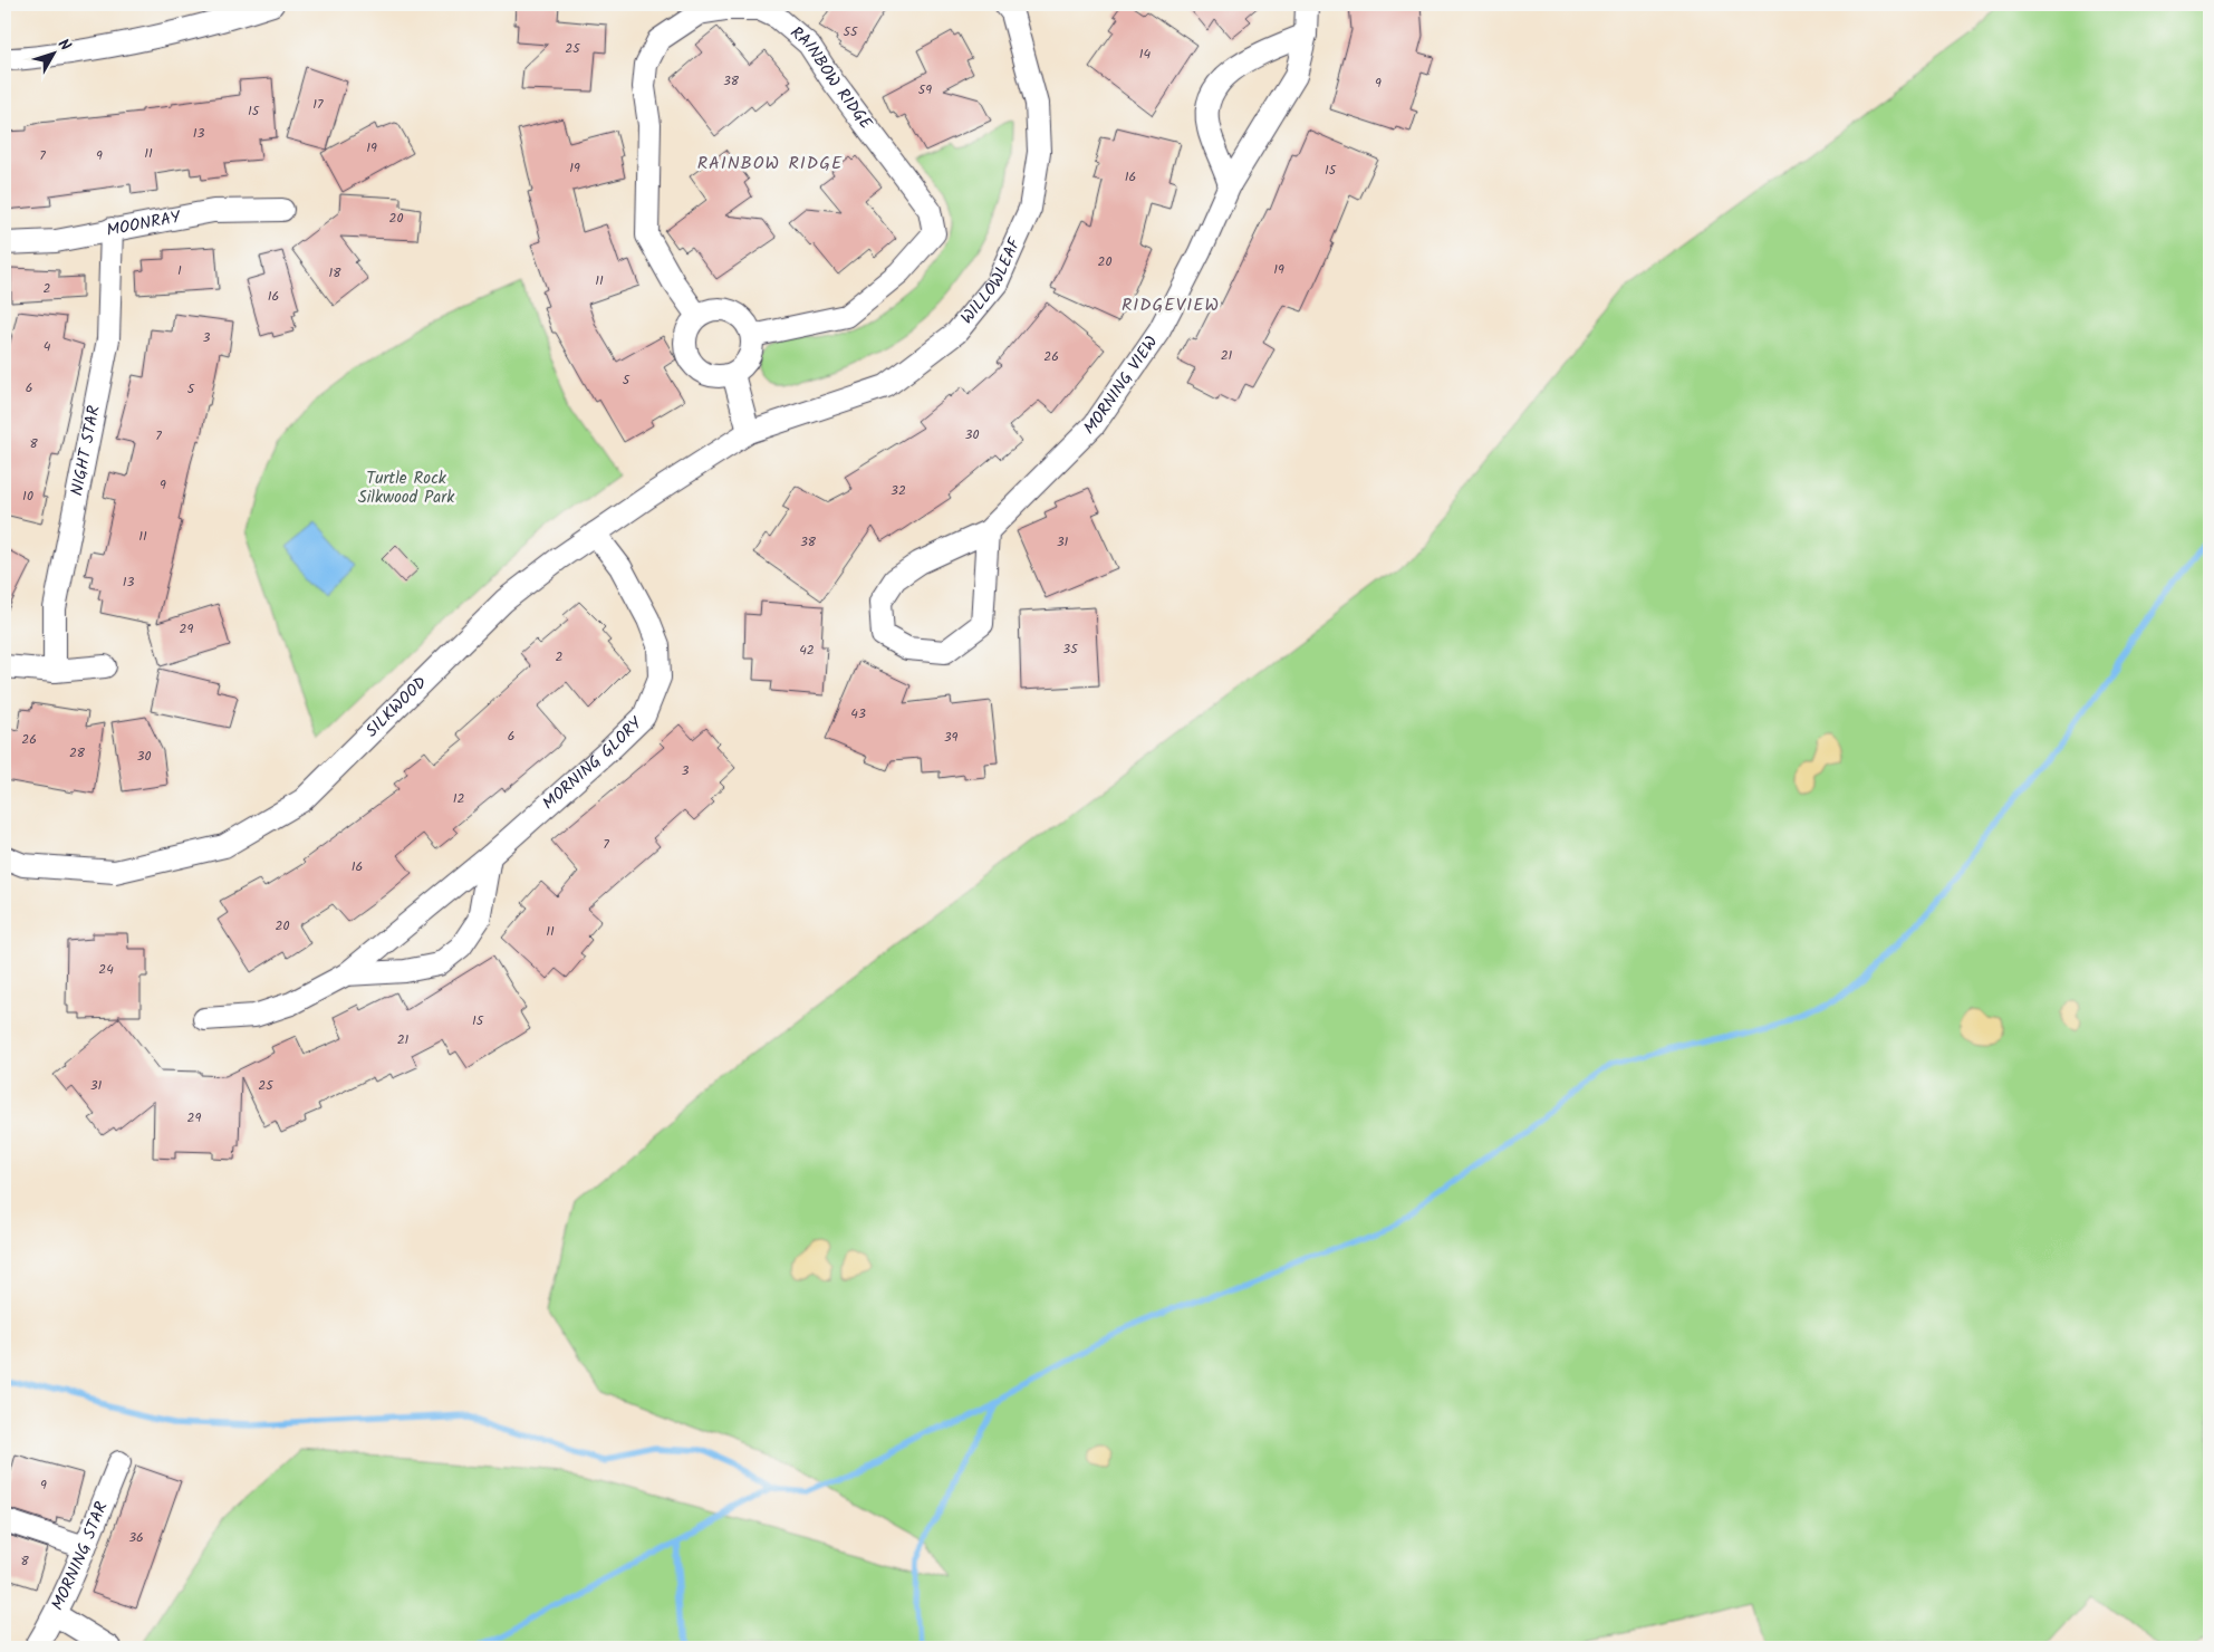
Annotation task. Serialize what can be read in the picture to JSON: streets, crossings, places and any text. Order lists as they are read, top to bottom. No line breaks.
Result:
{"streets":{"street":["RAINBOW RIDGE","MOONRAY","WILLOWLEAF","MORNING VIEW","NIGHT STAR","SILKWOOD","MORNING GLORY","MORNING STAR"]},"crossings":[["MOONRAY","NIGHT STAR"],["WILLOWLEAF","SILKWOOD"],["SILKWOOD","MORNING GLORY"]],"districts":["RAINBOW RIDGE","RIDGEVIEW"],"parks":["Turtle Rock Silkwood Park"],"house_numbers":["55","25","14","38","9","59","17","15","13","19","11","7","9","19","15","16","20","20","19","1","18","11","2","16","3","4","21","26","5","6","5","30","7","8","9","32","10","11","38","31","13","29","35","42","2","43","6","39","26","28","30","3","12","7","16","20","11","24","15","21","31","25","29","9","36","8"],"north":"top right"}
